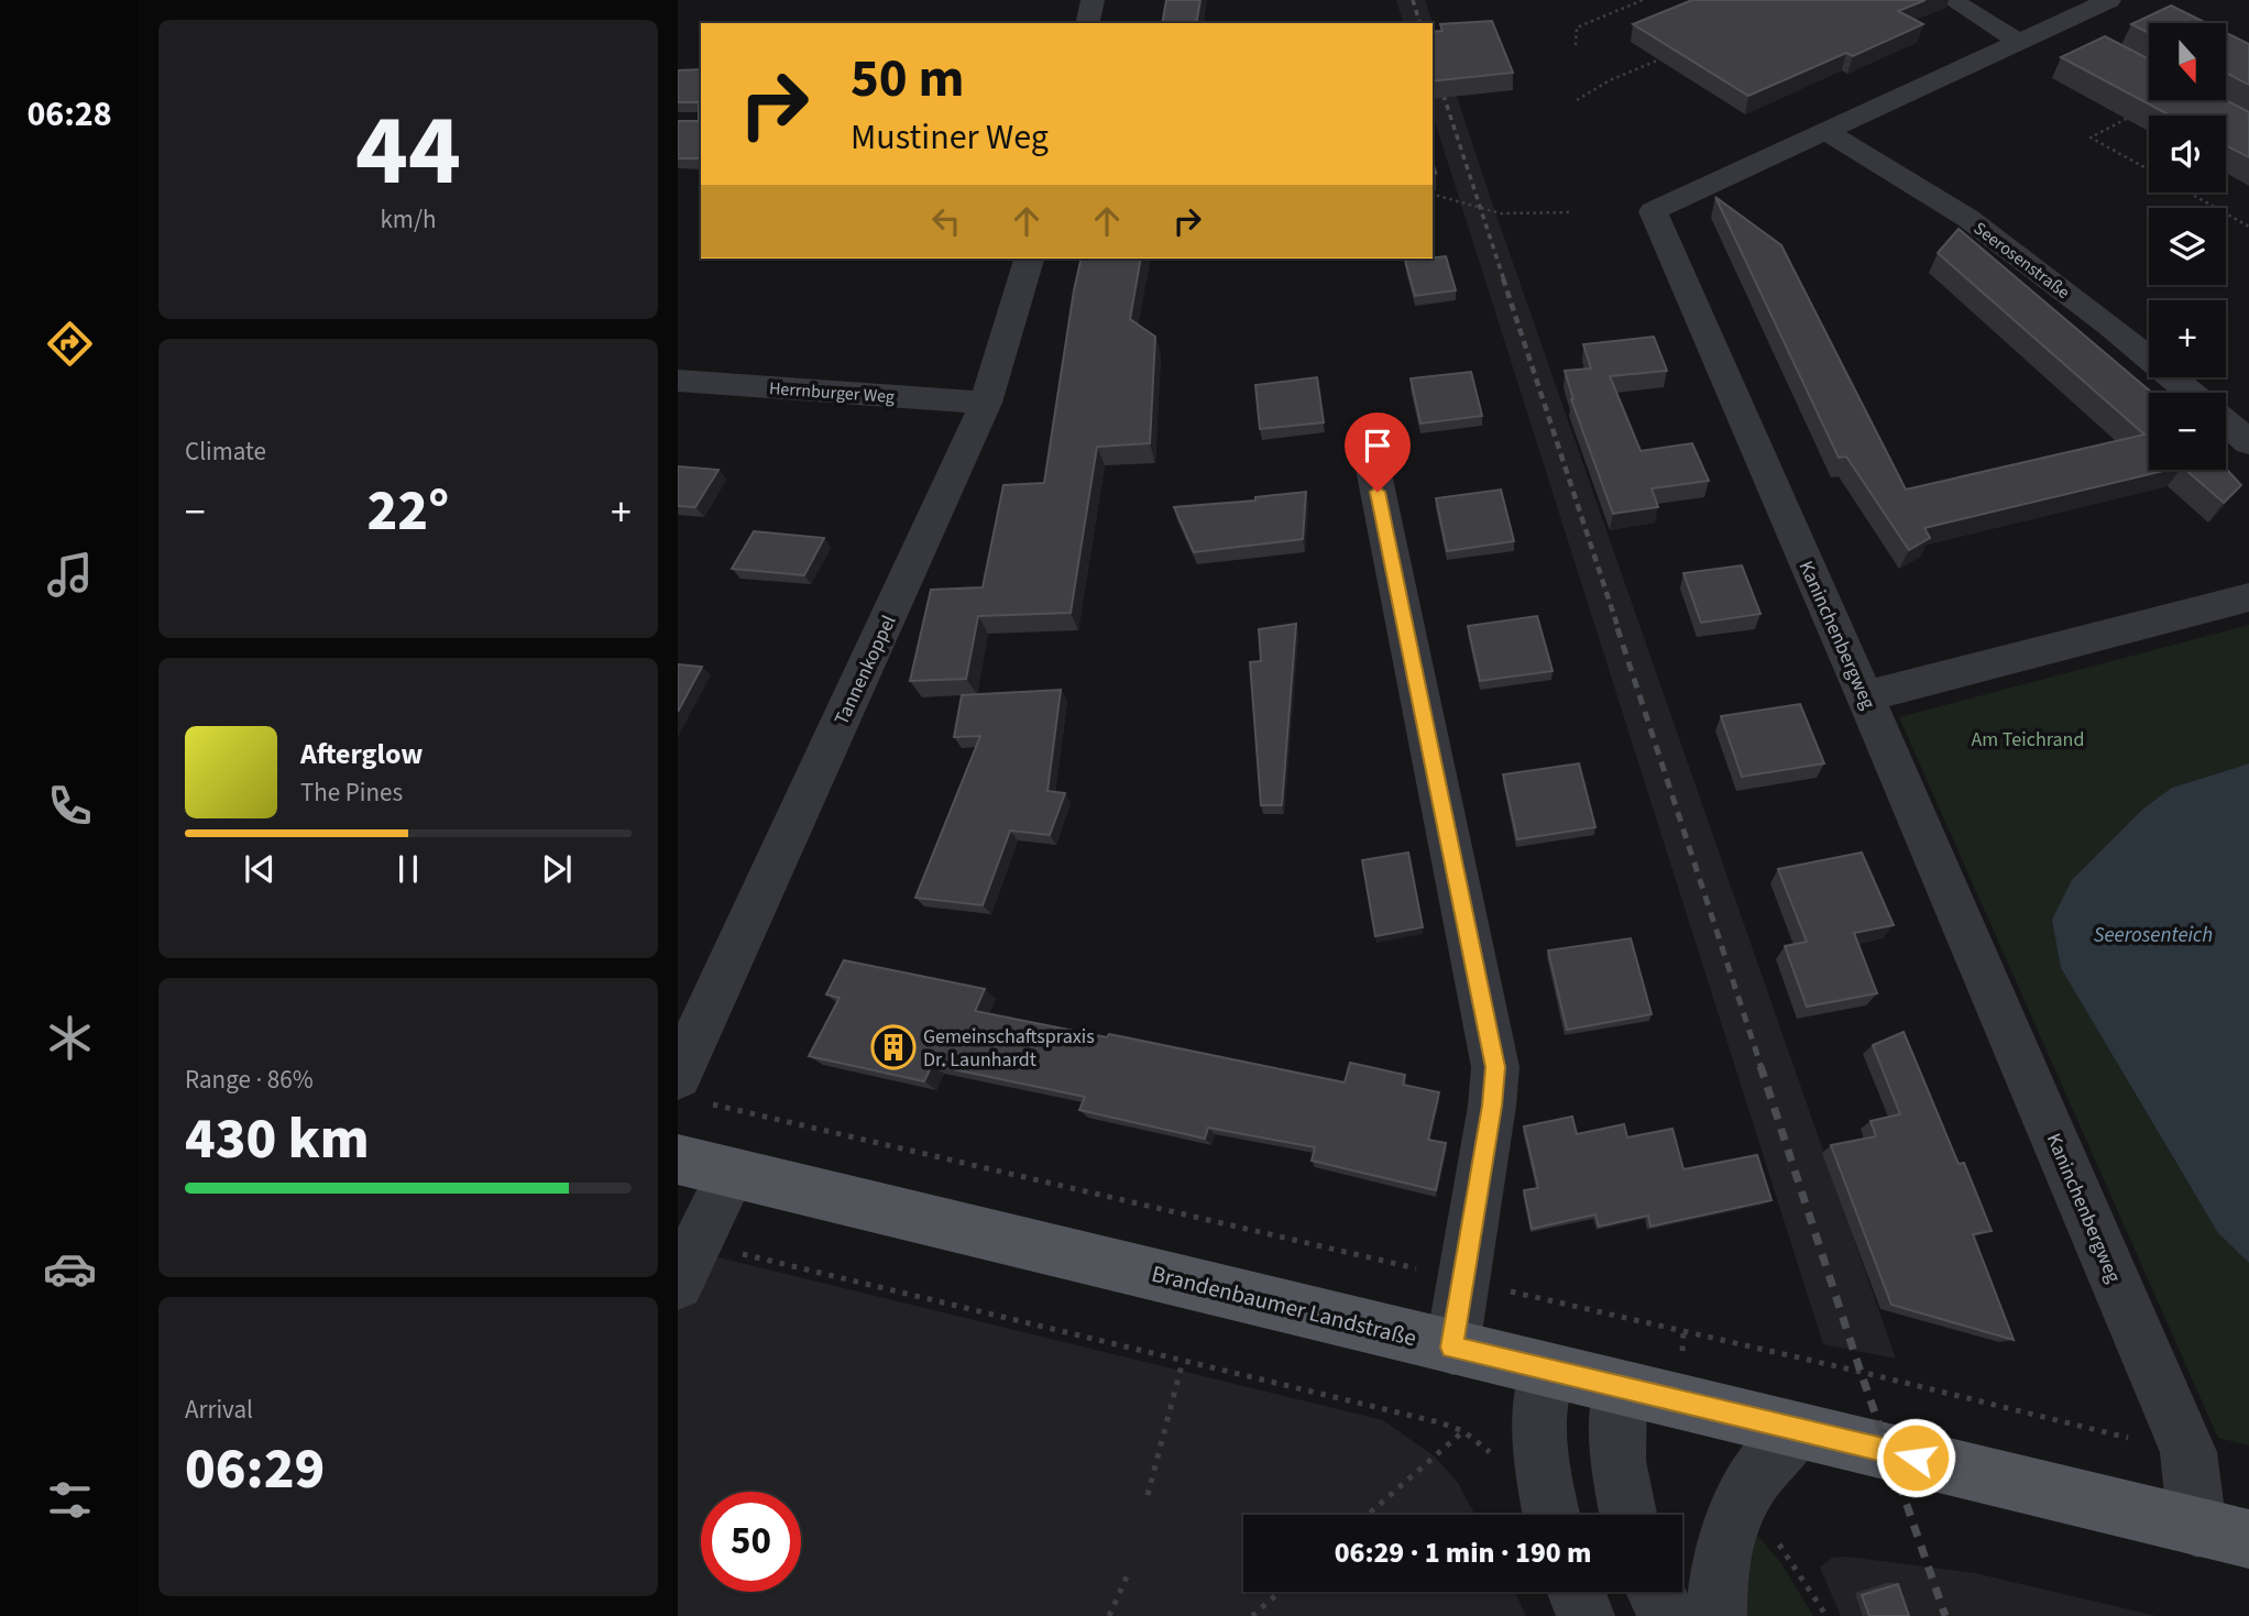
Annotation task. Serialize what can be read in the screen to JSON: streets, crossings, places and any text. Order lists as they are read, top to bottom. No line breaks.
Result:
{"streets":{"main road":["Brandenbaumer Landstraße"],"street":["Seerosenstraße","Herrnburger Weg","Kaninchenbergweg","Tannenkoppel"]},"crossings":[["Seerosenstraße","Kaninchenbergweg"],["Herrnburger Weg","Tannenkoppel"],["Kaninchenbergweg","Brandenbaumer Landstraße"]],"water":["Seerosenteich"],"parks":["Am Teichrand"],"places":{"building":["Gemeinschaftspraxis Dr. Launhardt"]},"north":"bottom","page":{"tabs":"06:28","tile":[["44","km/h"],"Climate",["Range · 86%","430 km"],["Arrival","06:29"]],"map_buttons":["+","−"],"turn":["50 m","Mustiner Weg"],"heat":["−","22°","+"],"song":["Afterglow","The Pines"],"limit":"50","trip":"06:29 · 1 min · 190 m"}}
